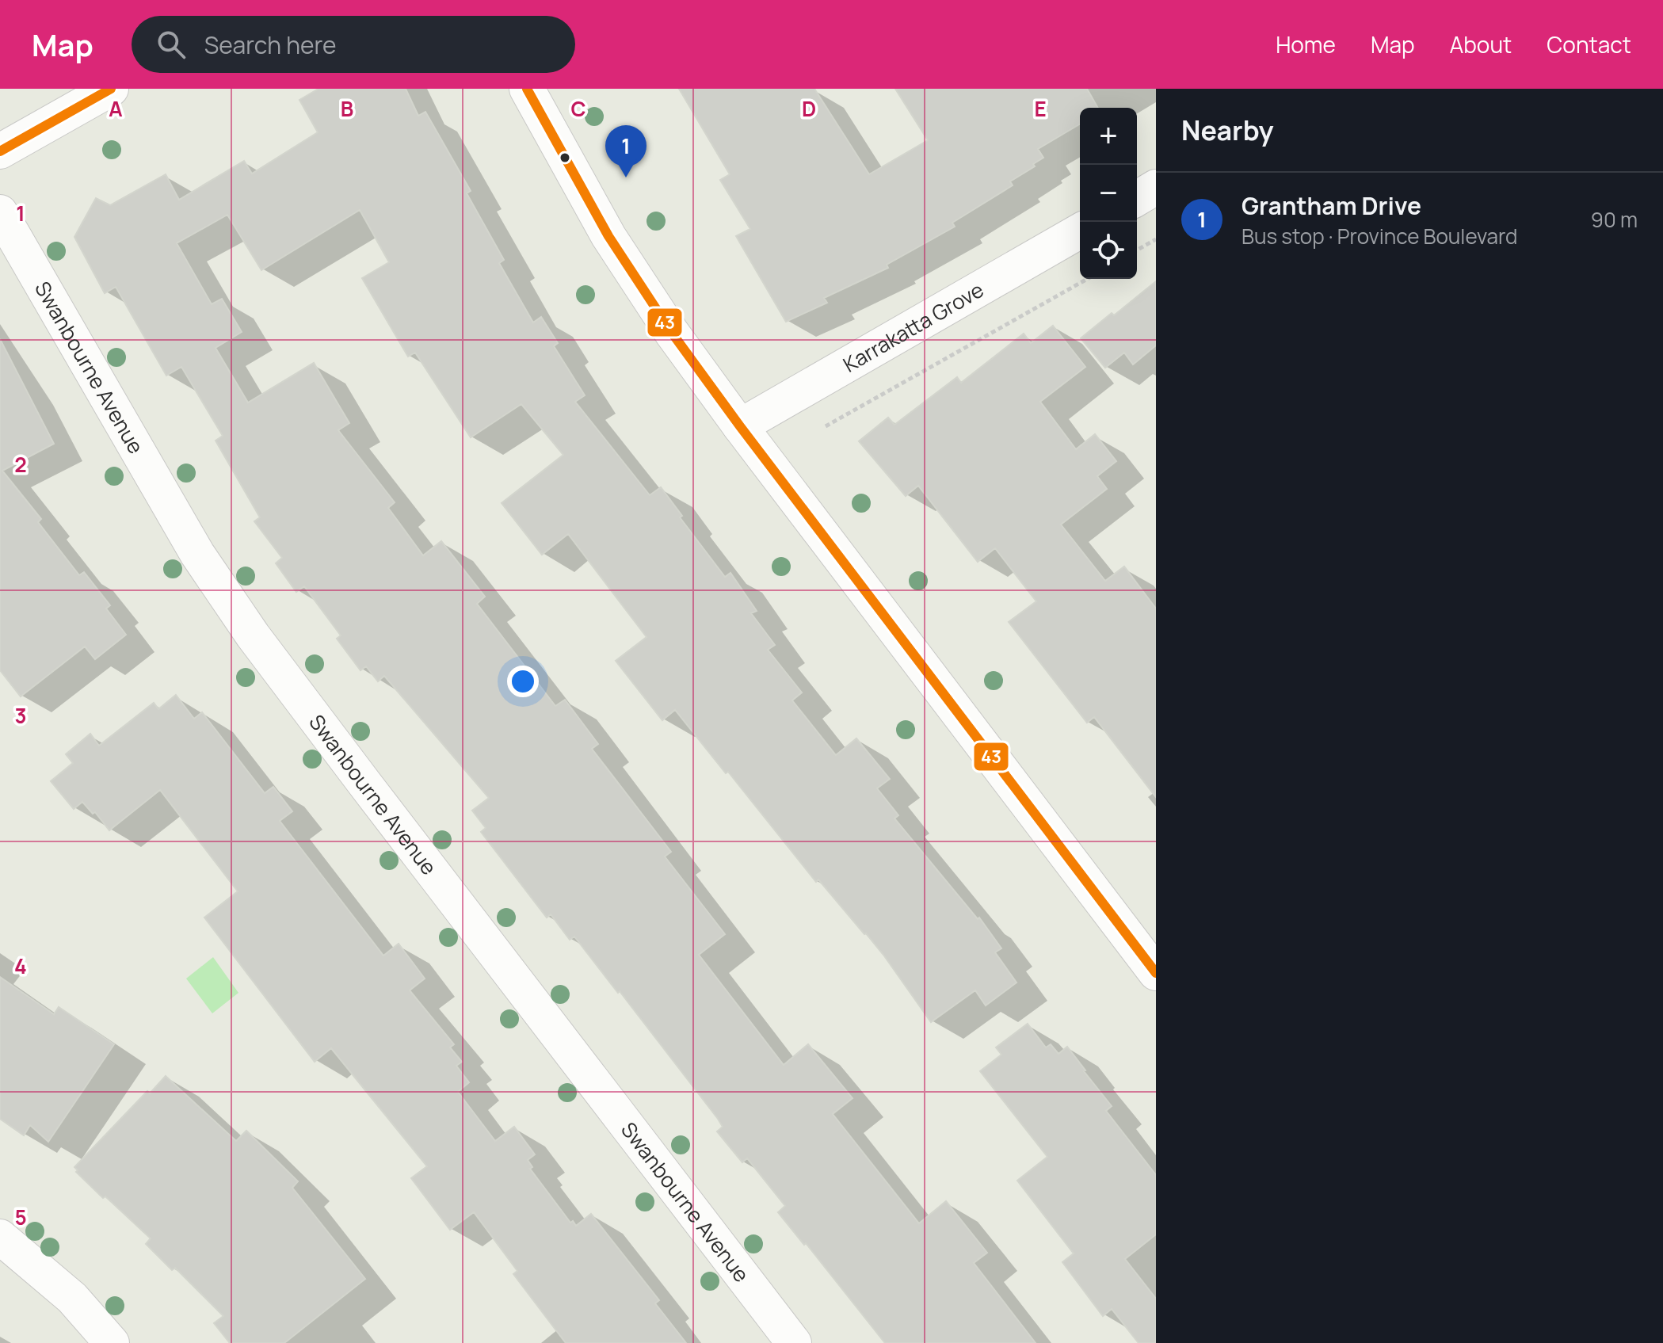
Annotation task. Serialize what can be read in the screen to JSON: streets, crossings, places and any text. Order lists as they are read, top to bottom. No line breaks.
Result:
{"streets":{"street":["Karrakatta Grove","Swanbourne Avenue"]},"lines":["transit line 43"],"page":{"header":"Map","search":"Search here","nav":["Home","Map","About","Contact"],"heading":"Nearby","map_buttons":["+","−"],"pins":"1","list":[{"mark":"1","name":"Grantham Drive","note":"Bus stop · Province Boulevard","value":"90 m"}]},"grid":{"columns":["A","B","C","D","E"],"rows":["1","2","3","4","5"]}}
